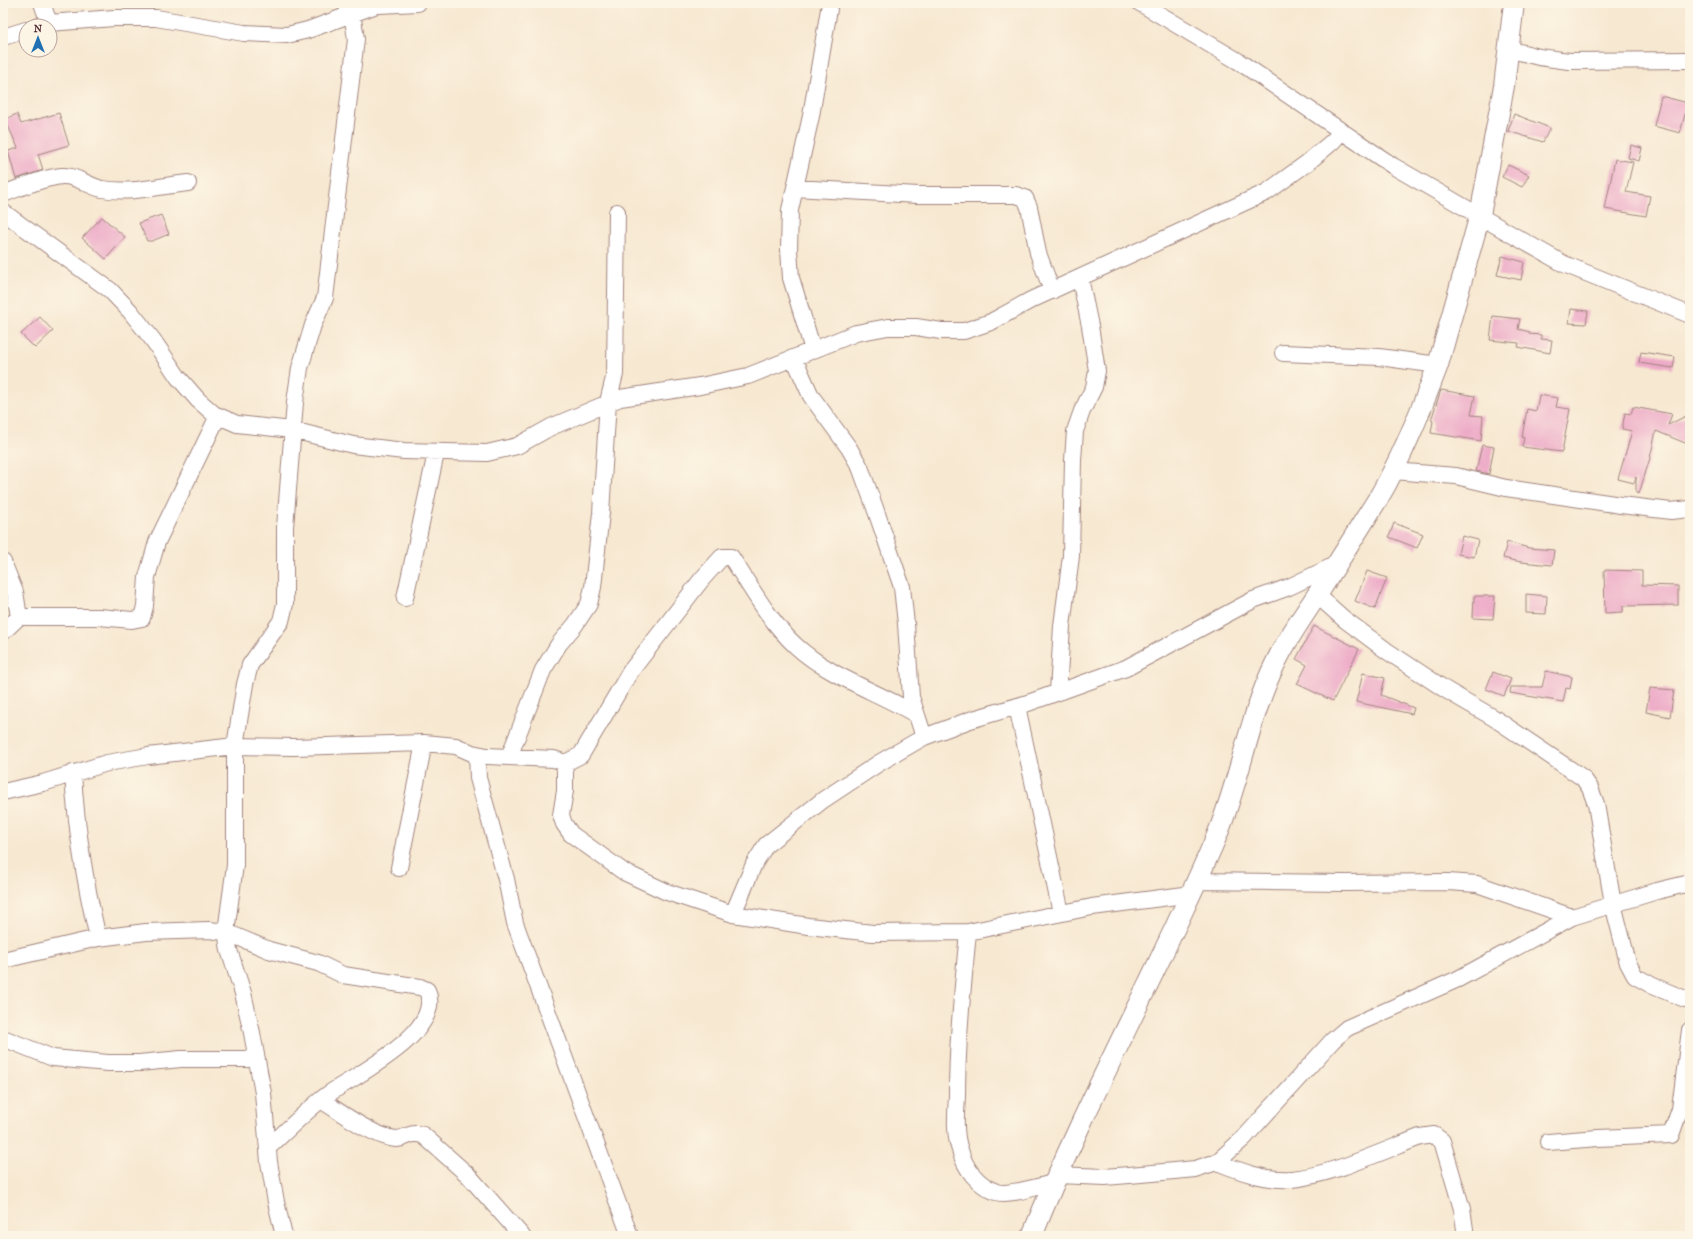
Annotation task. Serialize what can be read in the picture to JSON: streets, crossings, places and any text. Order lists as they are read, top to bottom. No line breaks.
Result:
{"north":"top"}
